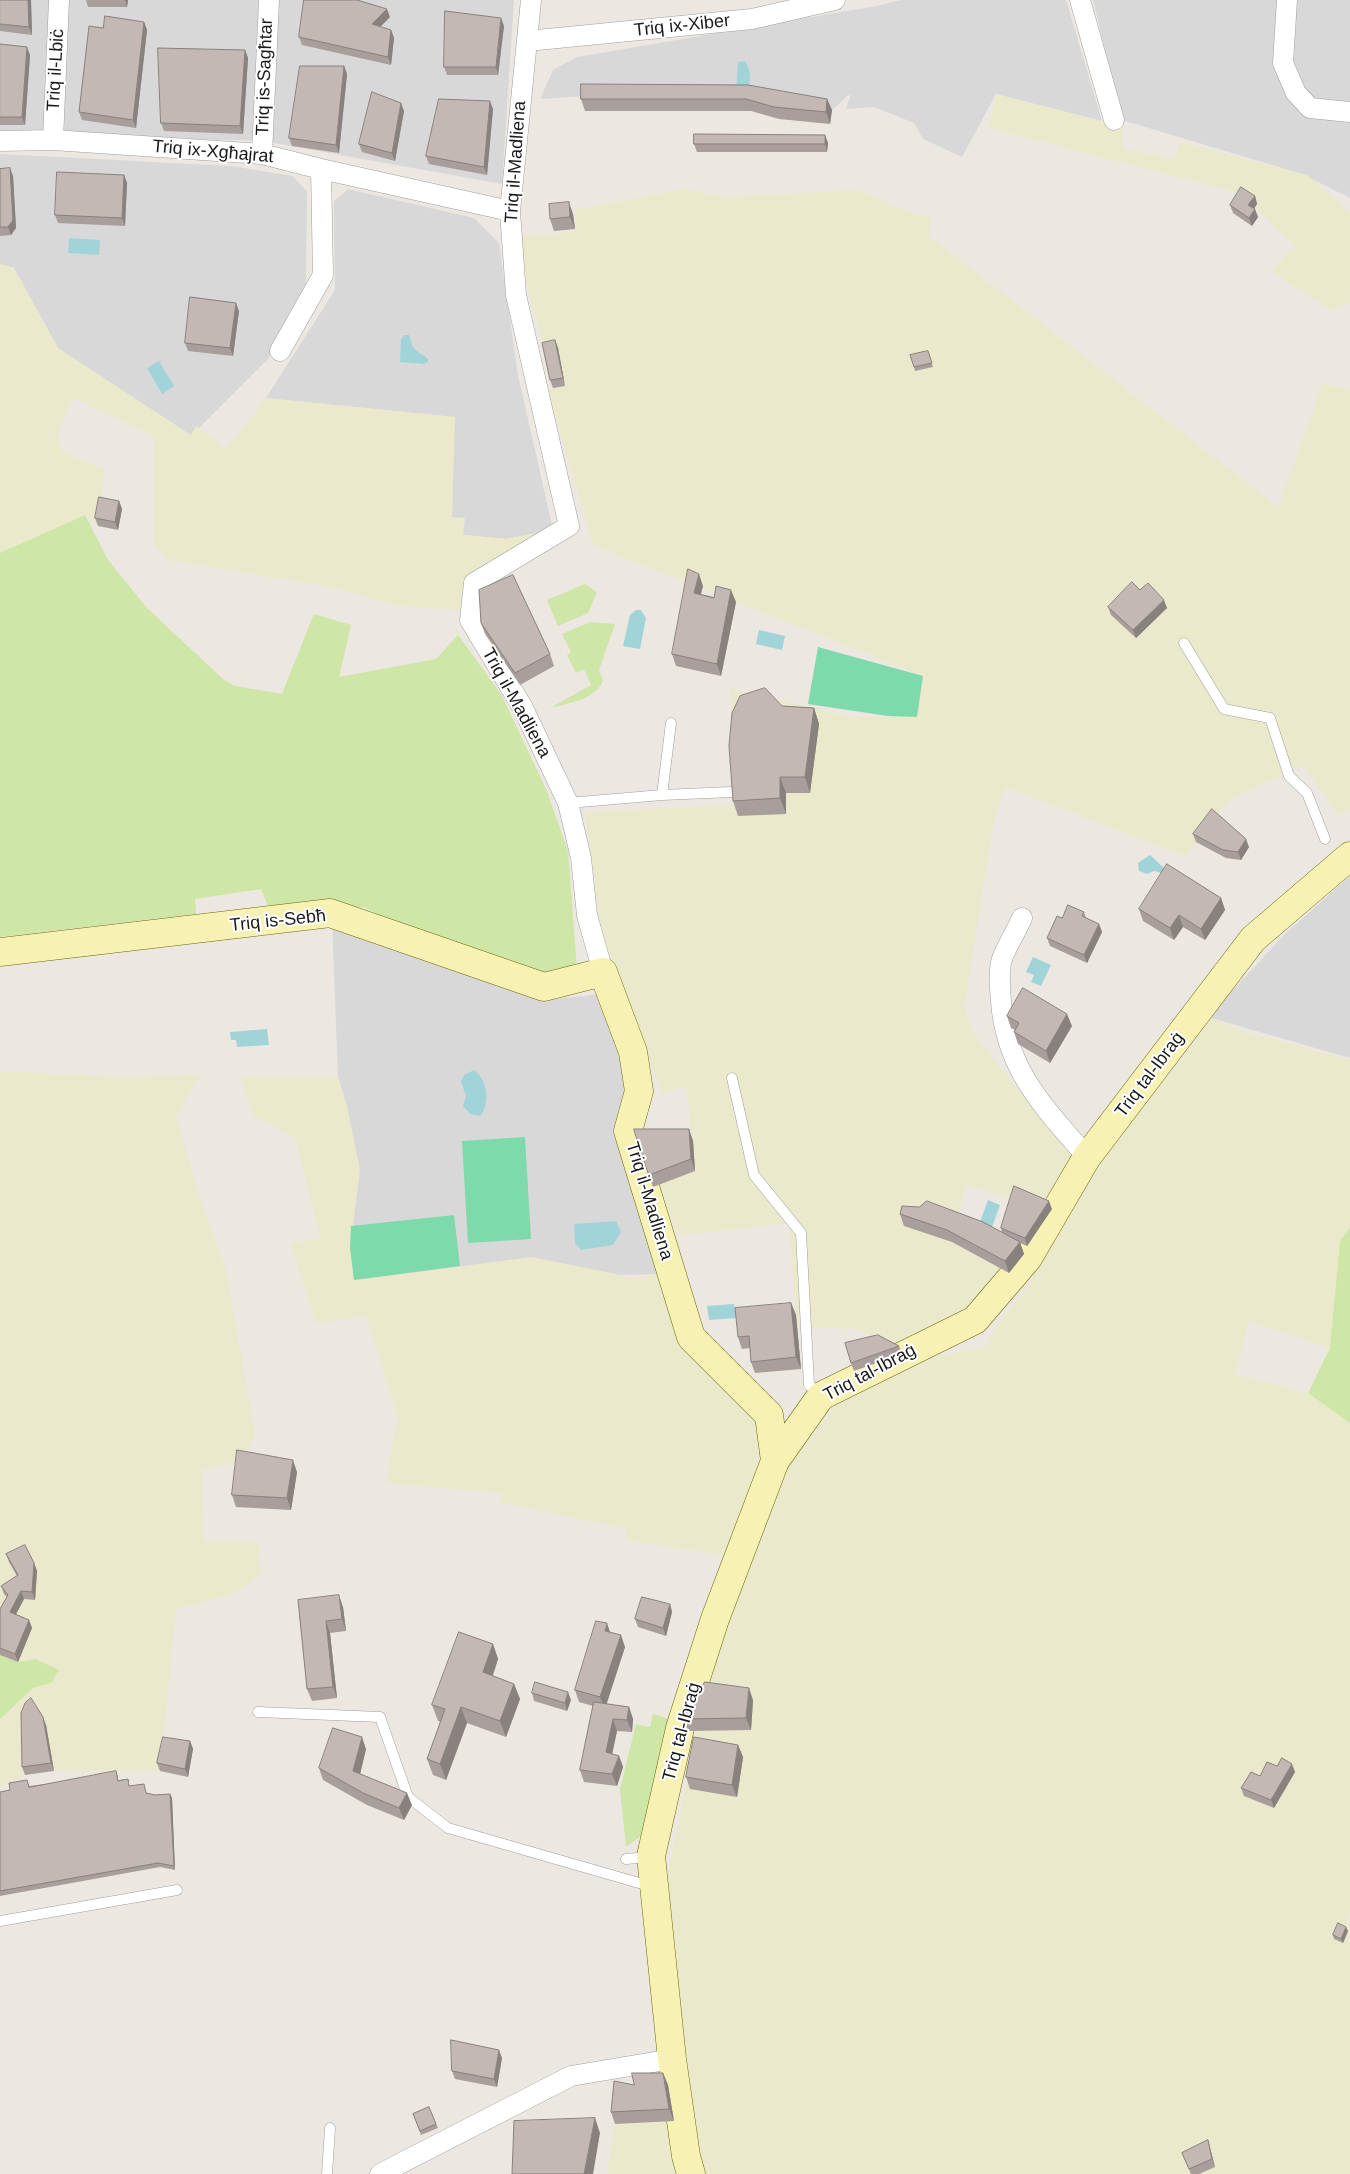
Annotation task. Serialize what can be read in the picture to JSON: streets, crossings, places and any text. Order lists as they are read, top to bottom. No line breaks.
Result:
{"streets":{"main road":["Triq il-Madliena","Triq is-Sebħ","Triq tal-Ibraġ"],"street":["Triq ix-Xiber","Triq il-Lbiċ","Triq is-Sagħtar","Triq ix-Xgħajrat"]},"crossings":[["Triq ix-Xiber","Triq il-Madliena"],["Triq il-Lbiċ","Triq ix-Xgħajrat"],["Triq is-Sagħtar","Triq ix-Xgħajrat"],["Triq ix-Xgħajrat","Triq il-Madliena"],["Triq il-Madliena","Triq is-Sebħ"]]}
